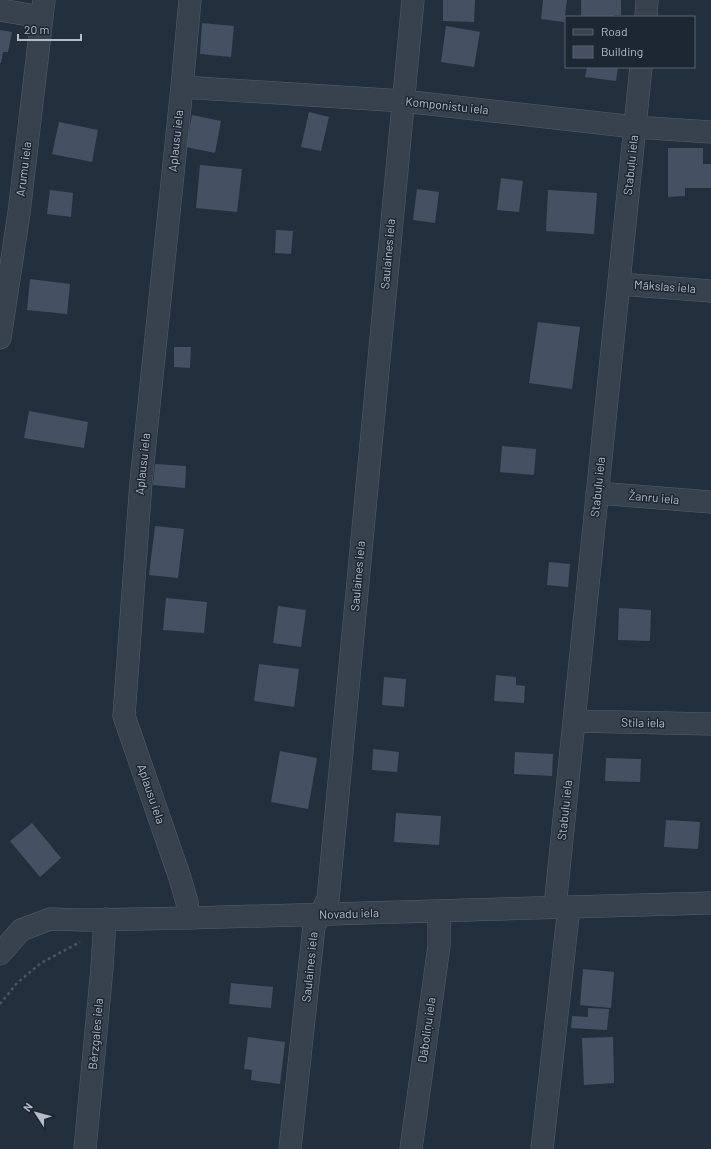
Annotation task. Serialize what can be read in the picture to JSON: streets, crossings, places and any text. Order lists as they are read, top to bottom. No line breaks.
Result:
{"streets":{"street":["Komponistu iela","Aplausu iela","Stabuļu iela","Arumu iela","Saulaines iela","Mākslas iela","Žanru iela","Stila iela","Novadu iela","Dāboliņu iela","Bērzgales iela"]},"crossings":[["Komponistu iela","Aplausu iela"],["Komponistu iela","Stabuļu iela"],["Komponistu iela","Saulaines iela"],["Aplausu iela","Novadu iela"],["Stabuļu iela","Mākslas iela"],["Stabuļu iela","Žanru iela"],["Stabuļu iela","Stila iela"],["Stabuļu iela","Novadu iela"],["Saulaines iela","Novadu iela"],["Novadu iela","Dāboliņu iela"],["Novadu iela","Bērzgales iela"]],"legend":["Road","Building"],"scale_bar":"20 m","north":"top left"}
